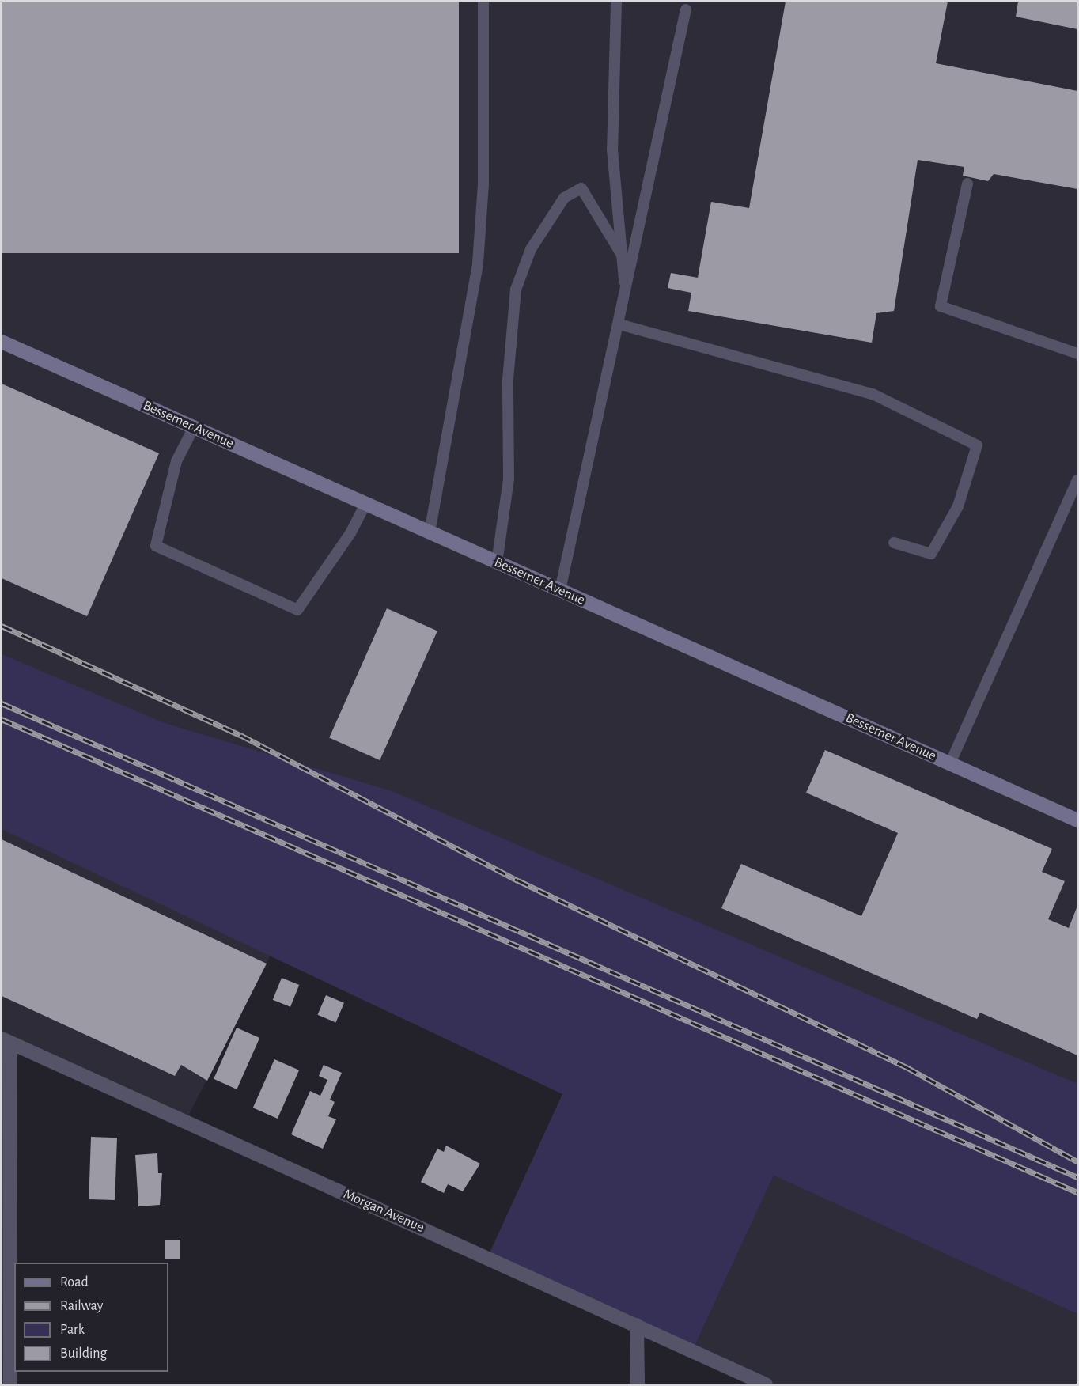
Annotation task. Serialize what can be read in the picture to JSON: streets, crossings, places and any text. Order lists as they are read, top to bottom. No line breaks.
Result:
{"streets":{"street":["Bessemer Avenue","Morgan Avenue"]},"legend":["Road","Railway","Park","Building"]}
